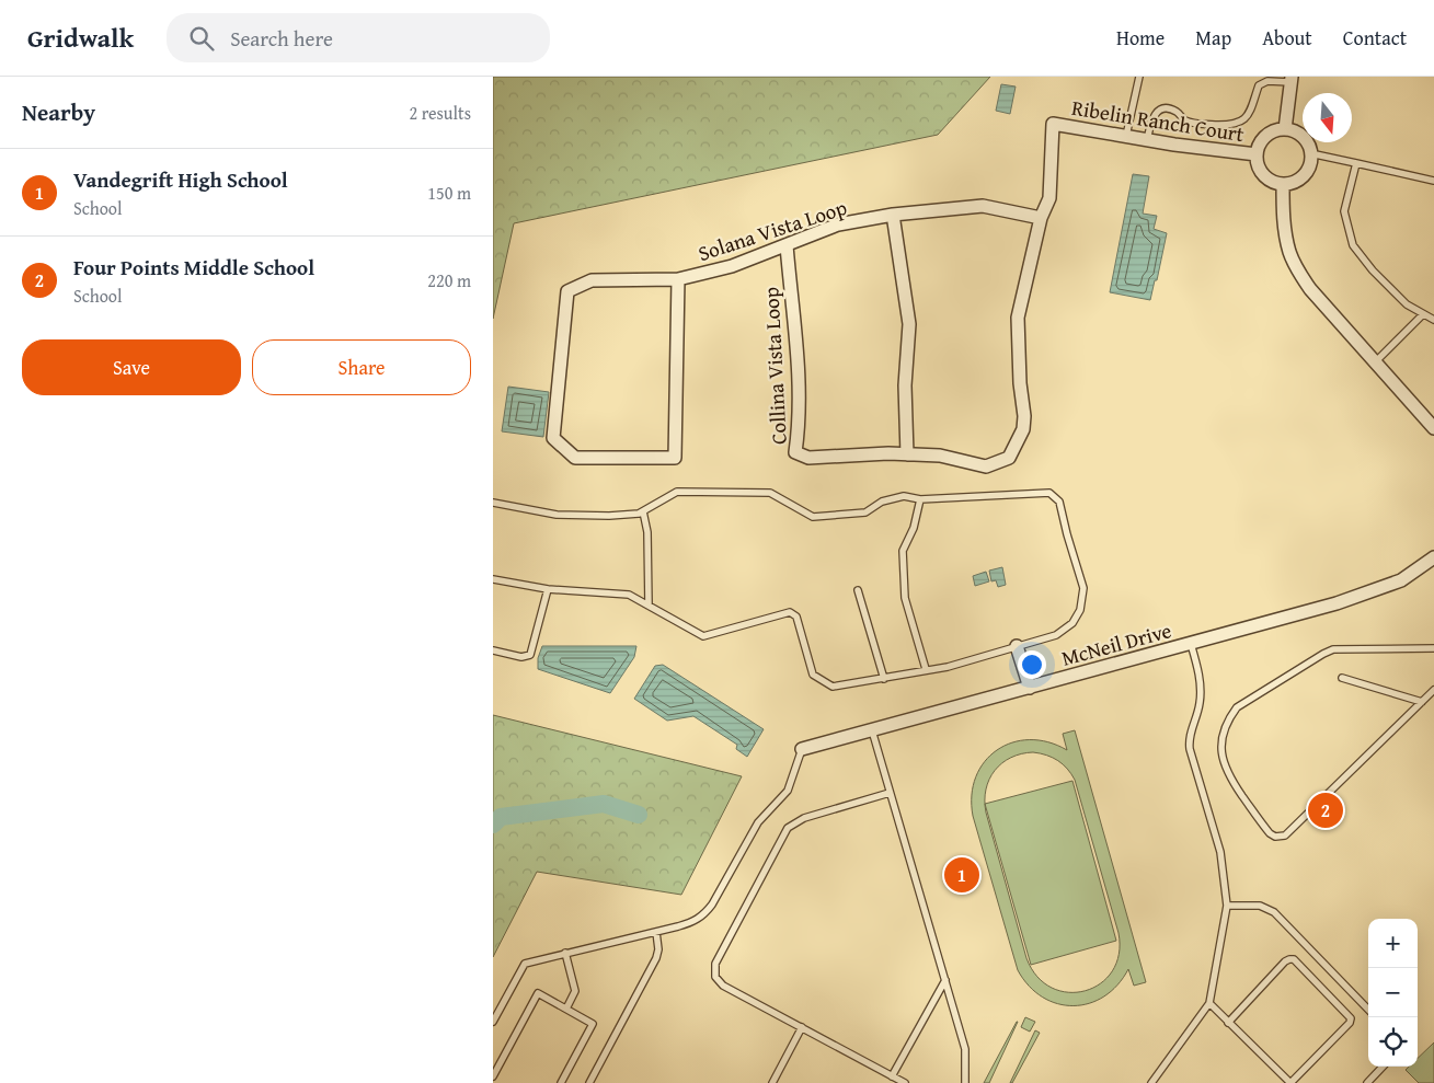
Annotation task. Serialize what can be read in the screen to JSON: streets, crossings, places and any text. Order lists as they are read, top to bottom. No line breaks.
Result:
{"streets":{"street":["Ribelin Ranch Court","Solana Vista Loop","Collina Vista Loop","McNeil Drive"]},"crossings":[["Ribelin Ranch Court","Collina Vista Loop"],["Solana Vista Loop","Collina Vista Loop"]],"north":"bottom","page":{"header":"Gridwalk","search":"Search here","nav":["Home","Map","About","Contact"],"heading":["Nearby","2 results"],"list":[{"mark":"1","name":"Vandegrift High School","note":"School","value":"150 m"},{"mark":"2","name":"Four Points Middle School","note":"School","value":"220 m"}],"buttons":["Save","Share"],"pins":["2","1"],"map_buttons":["+","−"]}}
